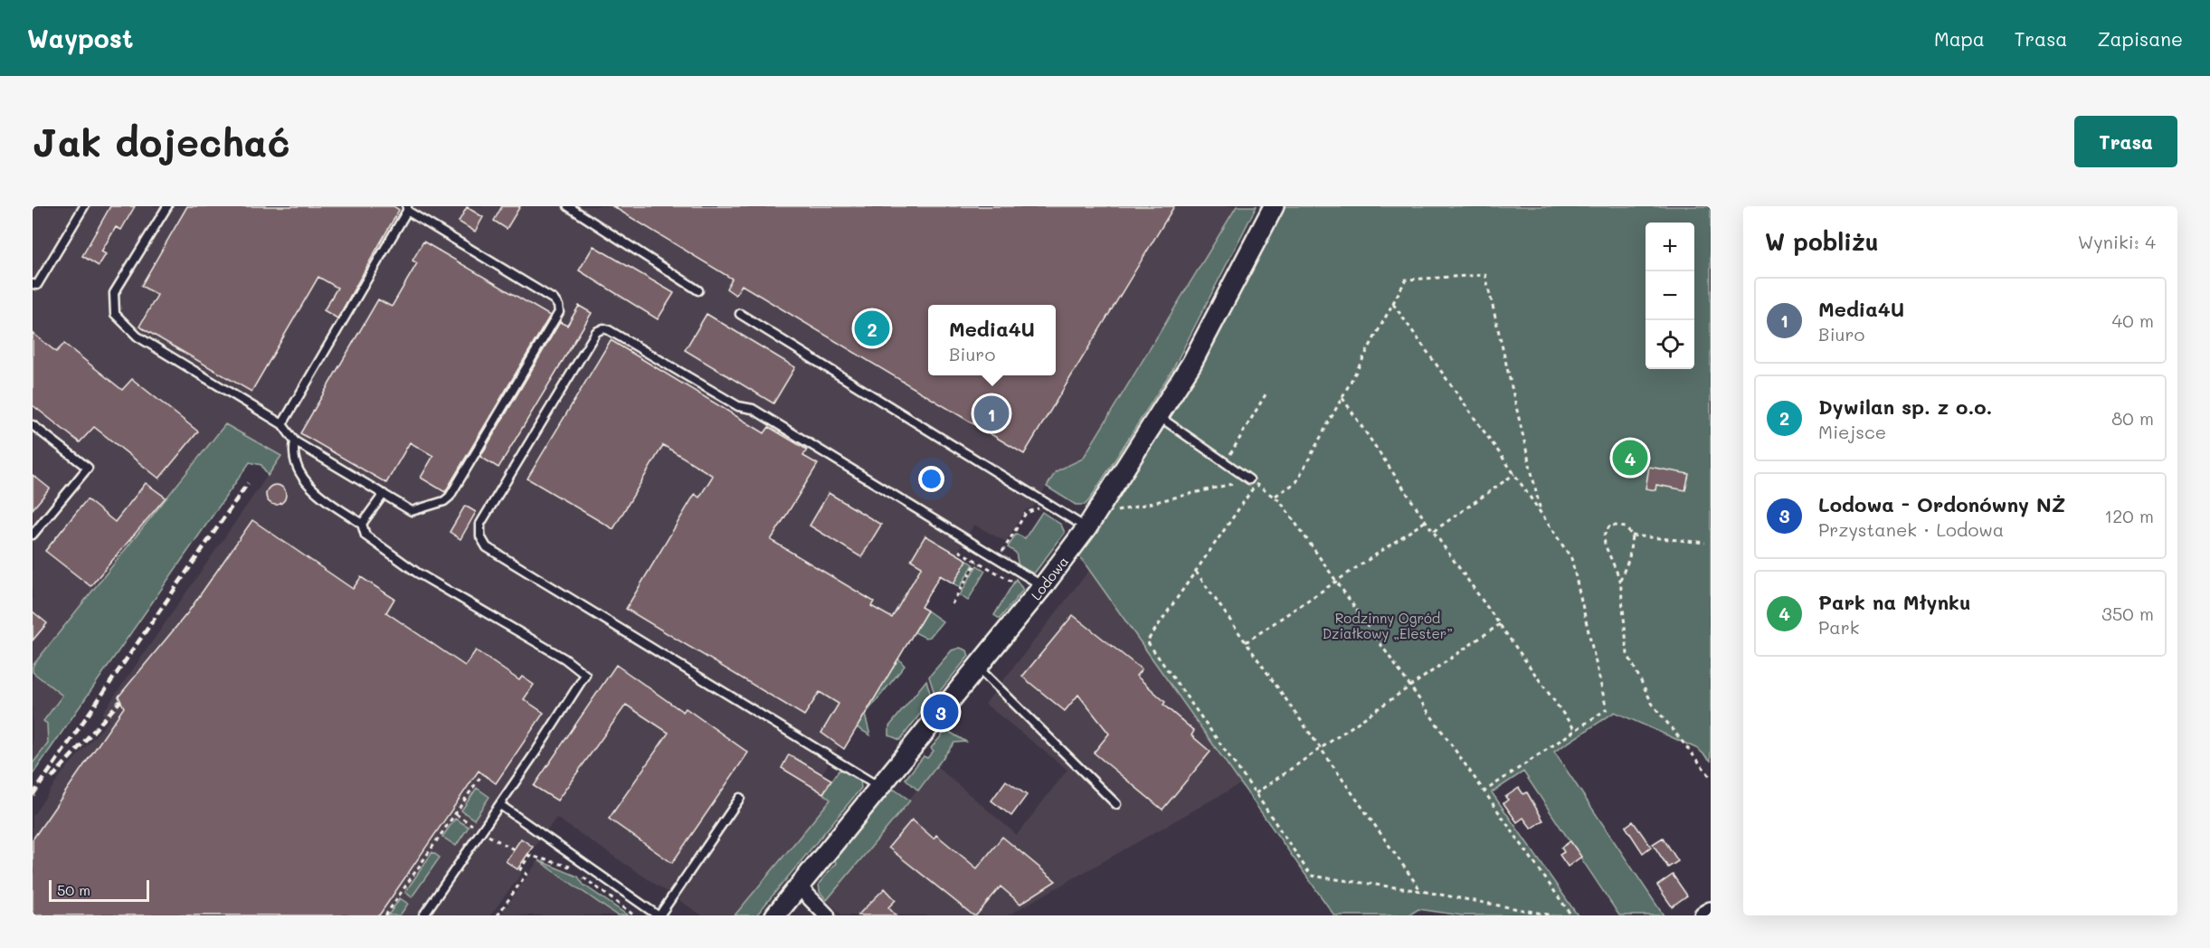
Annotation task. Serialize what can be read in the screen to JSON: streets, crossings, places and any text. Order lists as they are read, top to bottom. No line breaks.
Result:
{"streets":{"street":["Lodowa"]},"parks":["Rodzinny Ogród Działkowy „Elester”"],"scale_bar":"50 m","page":{"header":"Waypost","nav":["Mapa","Trasa","Zapisane"],"buttons":"Trasa","title":"Jak dojechać","heading":["W pobliżu","Wyniki: 4"],"map_buttons":["+","−"],"list":[{"mark":"1","name":"Media4U","note":"Biuro","value":"40 m"},{"mark":"2","name":"Dywilan sp. z o.o.","note":"Miejsce","value":"80 m"},{"mark":"3","name":"Lodowa - Ordonówny NŻ","note":"Przystanek · Lodowa","value":"120 m"},{"mark":"4","name":"Park na Młynku","note":"Park","value":"350 m"}],"popup":["Media4U","Biuro"],"pins":["2","1","4","3"],"scale":"50 m"}}
